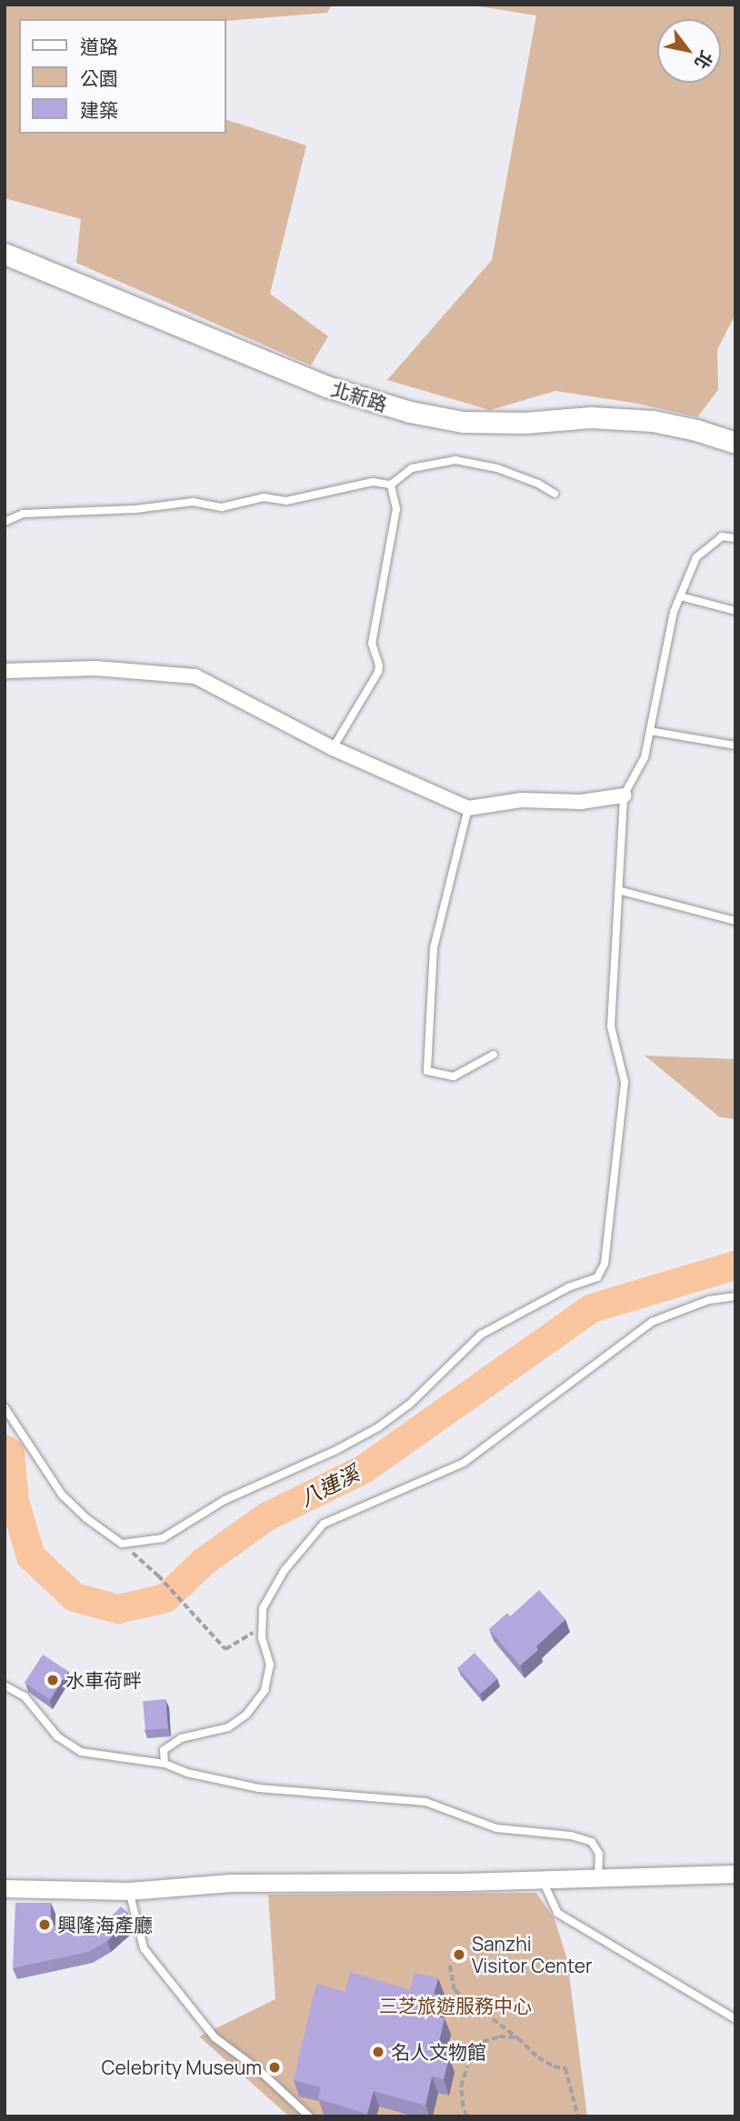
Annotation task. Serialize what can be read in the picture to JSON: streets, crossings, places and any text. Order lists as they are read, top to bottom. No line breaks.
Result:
{"streets":{"main road":["北新路"]},"water":["八連溪"],"parks":["三芝旅遊服務中心"],"places":["水車荷畔","興隆海產廳","Sanzhi Visitor Center","名人文物館","Celebrity Museum"],"legend":["道路","公園","建築"],"north":"bottom right"}
